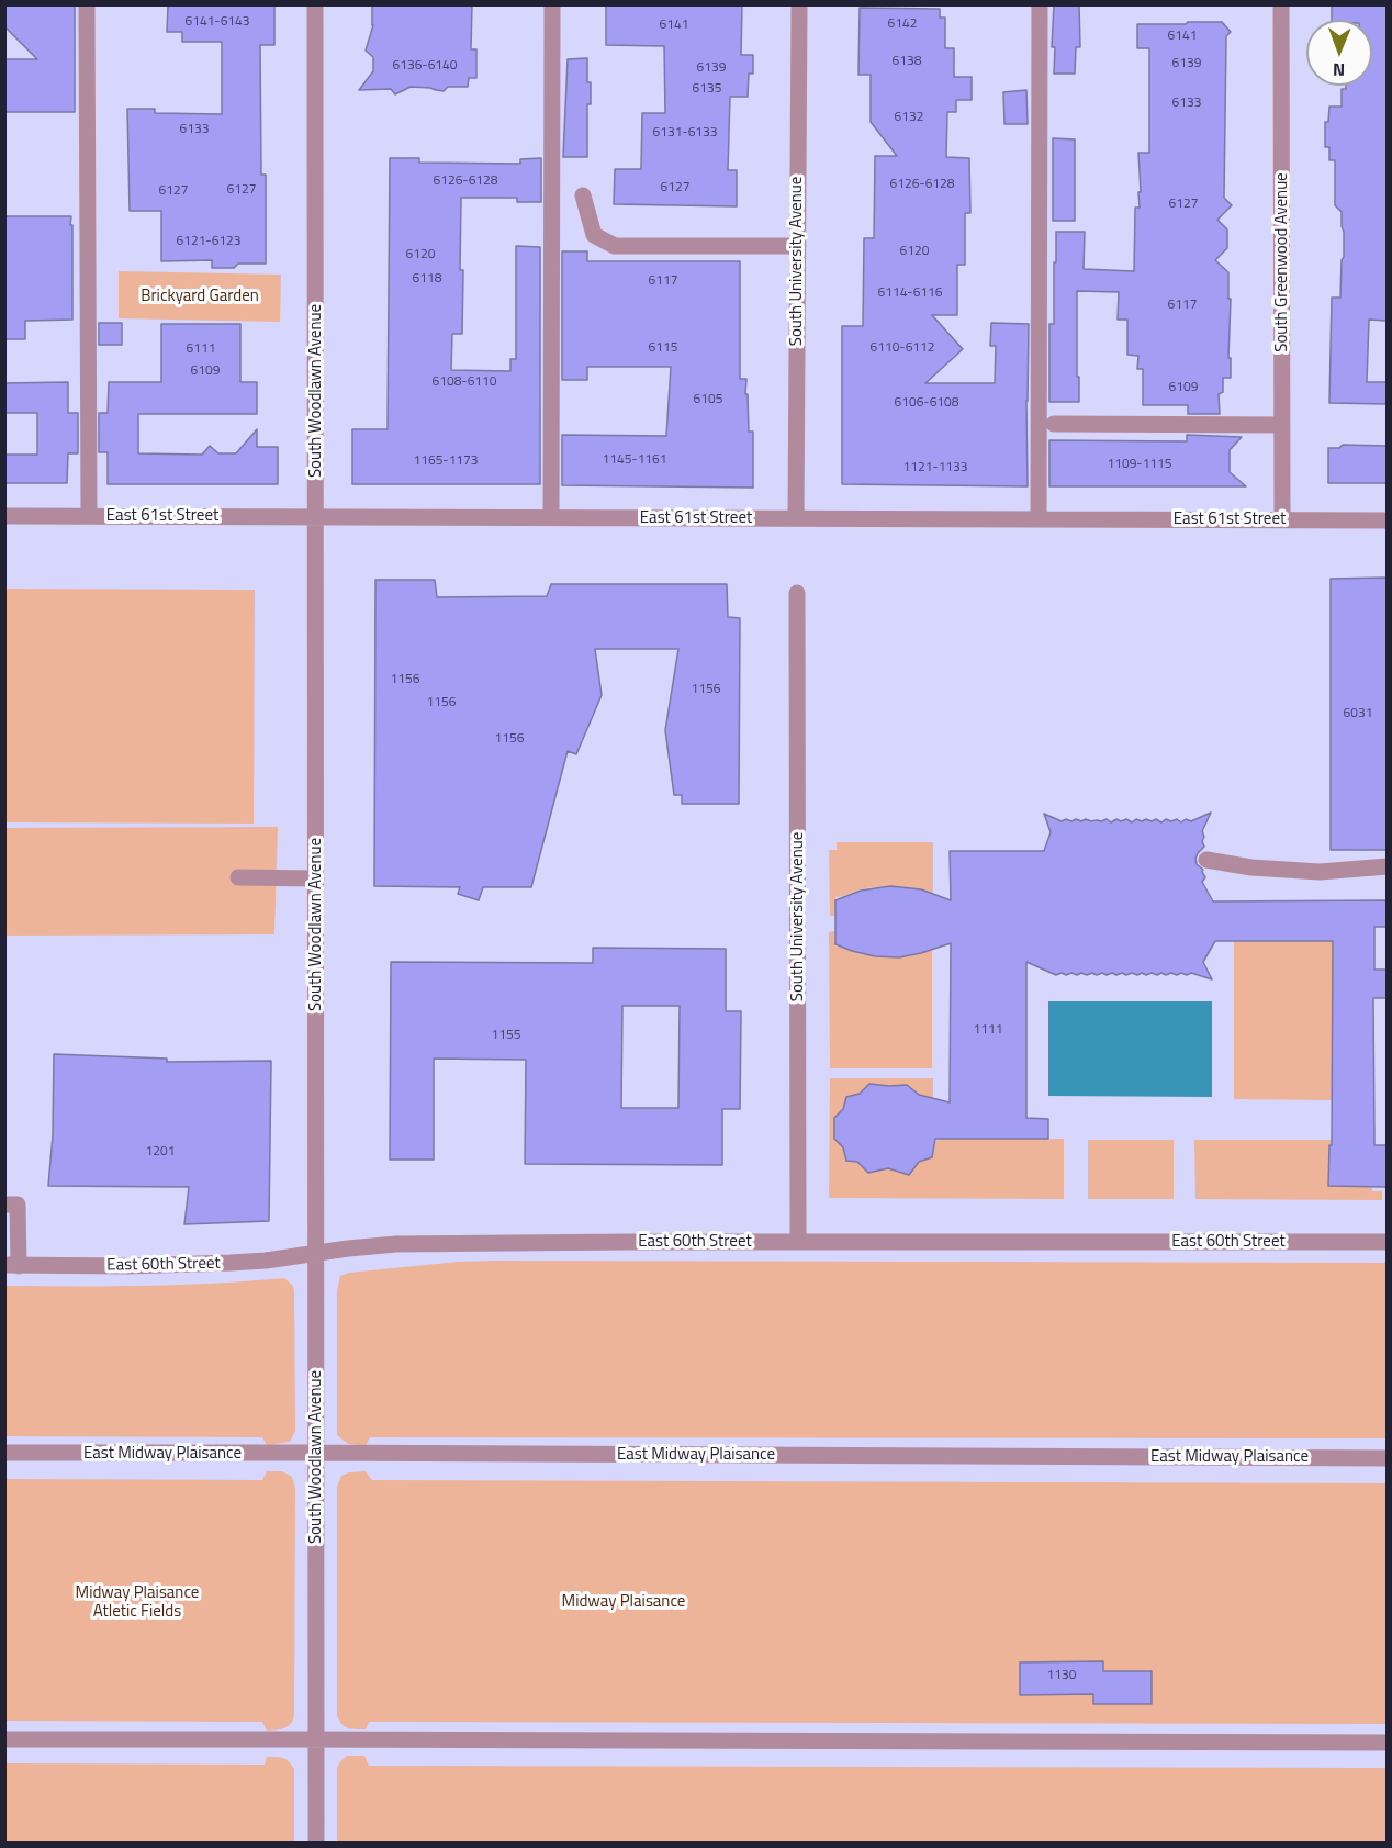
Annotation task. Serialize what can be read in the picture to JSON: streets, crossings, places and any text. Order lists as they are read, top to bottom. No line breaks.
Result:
{"streets":{"street":["South University Avenue","South Greenwood Avenue","South Woodlawn Avenue","East 61st Street","East 60th Street","East Midway Plaisance"]},"crossings":[["South University Avenue","East 61st Street"],["South University Avenue","East 60th Street"],["South Greenwood Avenue","East 61st Street"],["South Woodlawn Avenue","East 61st Street"],["South Woodlawn Avenue","East 60th Street"],["South Woodlawn Avenue","East Midway Plaisance"]],"parks":["Brickyard Garden","Midway Plaisance Atletic Fields","Midway Plaisance"],"house_numbers":["6141-6143","6142","6141","6141","6138","6139","6136-6140","6139","6135","6133","6132","6133","6131-6133","6126-6128","6126-6128","6127","6127","6127","6127","6121-6123","6120","6120","6118","6117","6114-6116","6117","6115","6110-6112","6111","6109","6108-6110","6109","6105","6106-6108","1145-1161","1165-1173","1109-1115","1121-1133","1156","1156","1156","6031","1156","1111","1155","1201","1130"],"north":"bottom"}
